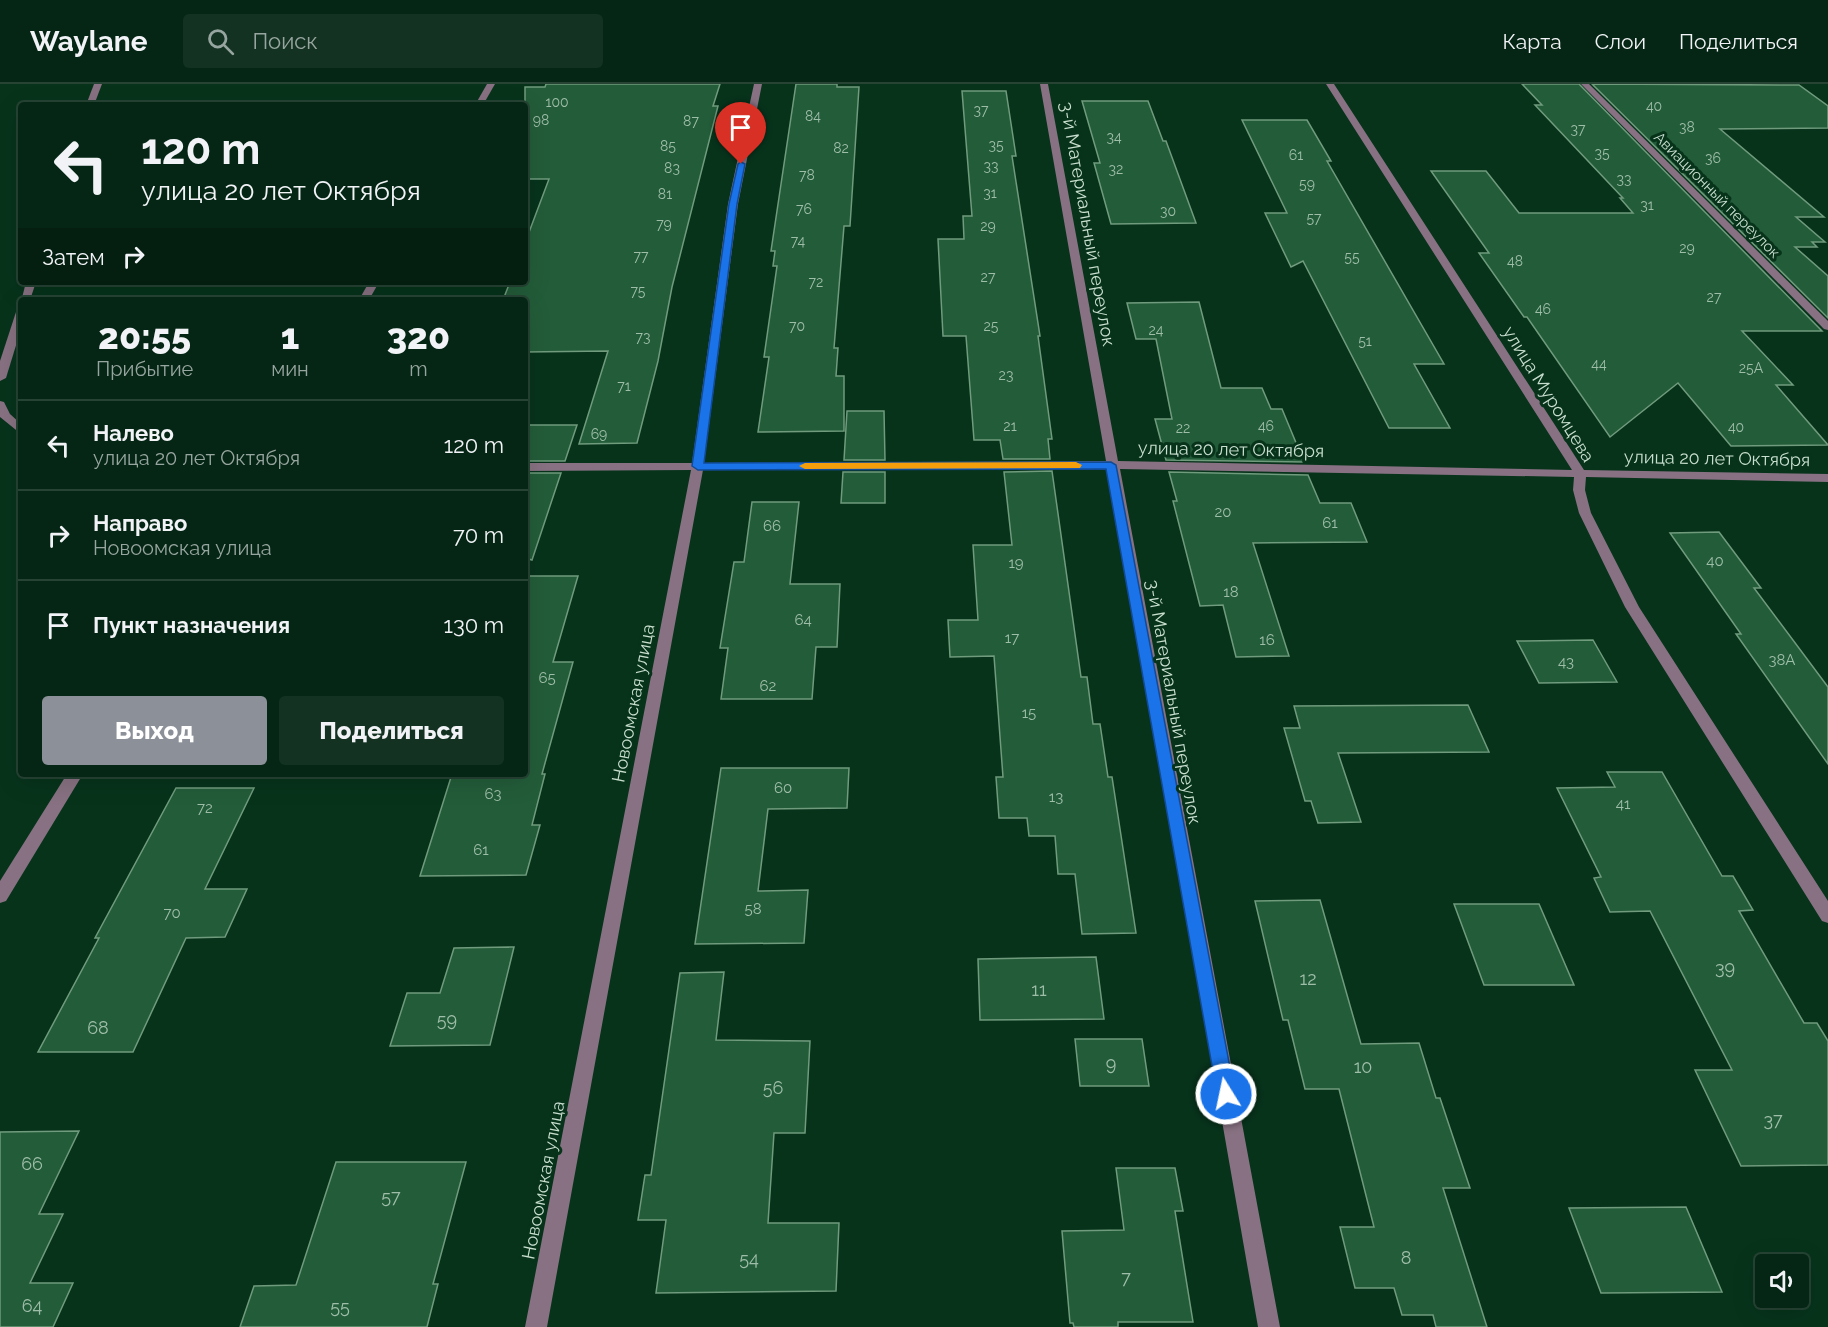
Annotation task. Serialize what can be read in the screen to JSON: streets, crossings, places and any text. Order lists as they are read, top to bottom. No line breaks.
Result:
{"streets":{"street":["Авиационный переулок","3-й Материальный переулок","улица Муромцева","улица 20 лет Октября","Новоомская улица"]},"crossings":[["3-й Материальный переулок","улица 20 лет Октября"],["улица Муромцева","улица 20 лет Октября"],["улица 20 лет Октября","Новоомская улица"]],"house_numbers":["100","40","37","84","98","87","38","37","34","35","85","82","35","61","36","33","83","32","78","33","59","31","81","31","76","30","57","79","29","74","29","77","55","48","27","72","75","27","46","70","25","24","73","51","44","25А","23","71","21","46","40","22","69","20","61","66","40","19","18","64","17","16","38А","43","65","62","15","60","63","13","41","72","61","58","70","39","12","11","59","68","9","10","56","37","66","57","8","54","7","64","55"],"page":{"header":"Waylane","search":"Поиск","nav":["Карта","Слои","Поделиться"],"turn":["120 m","улица 20 лет Октября"],"then":"Затем","eta":["20:55","Прибытие","1","мин","320","m"],"list":[{"name":"Налево","note":"улица 20 лет Октября","value":"120 m"},{"name":"Направо","note":"Новоомская улица","value":"70 m"},{"name":"Пункт назначения","value":"130 m"}],"buttons":["Выход","Поделиться"]}}
